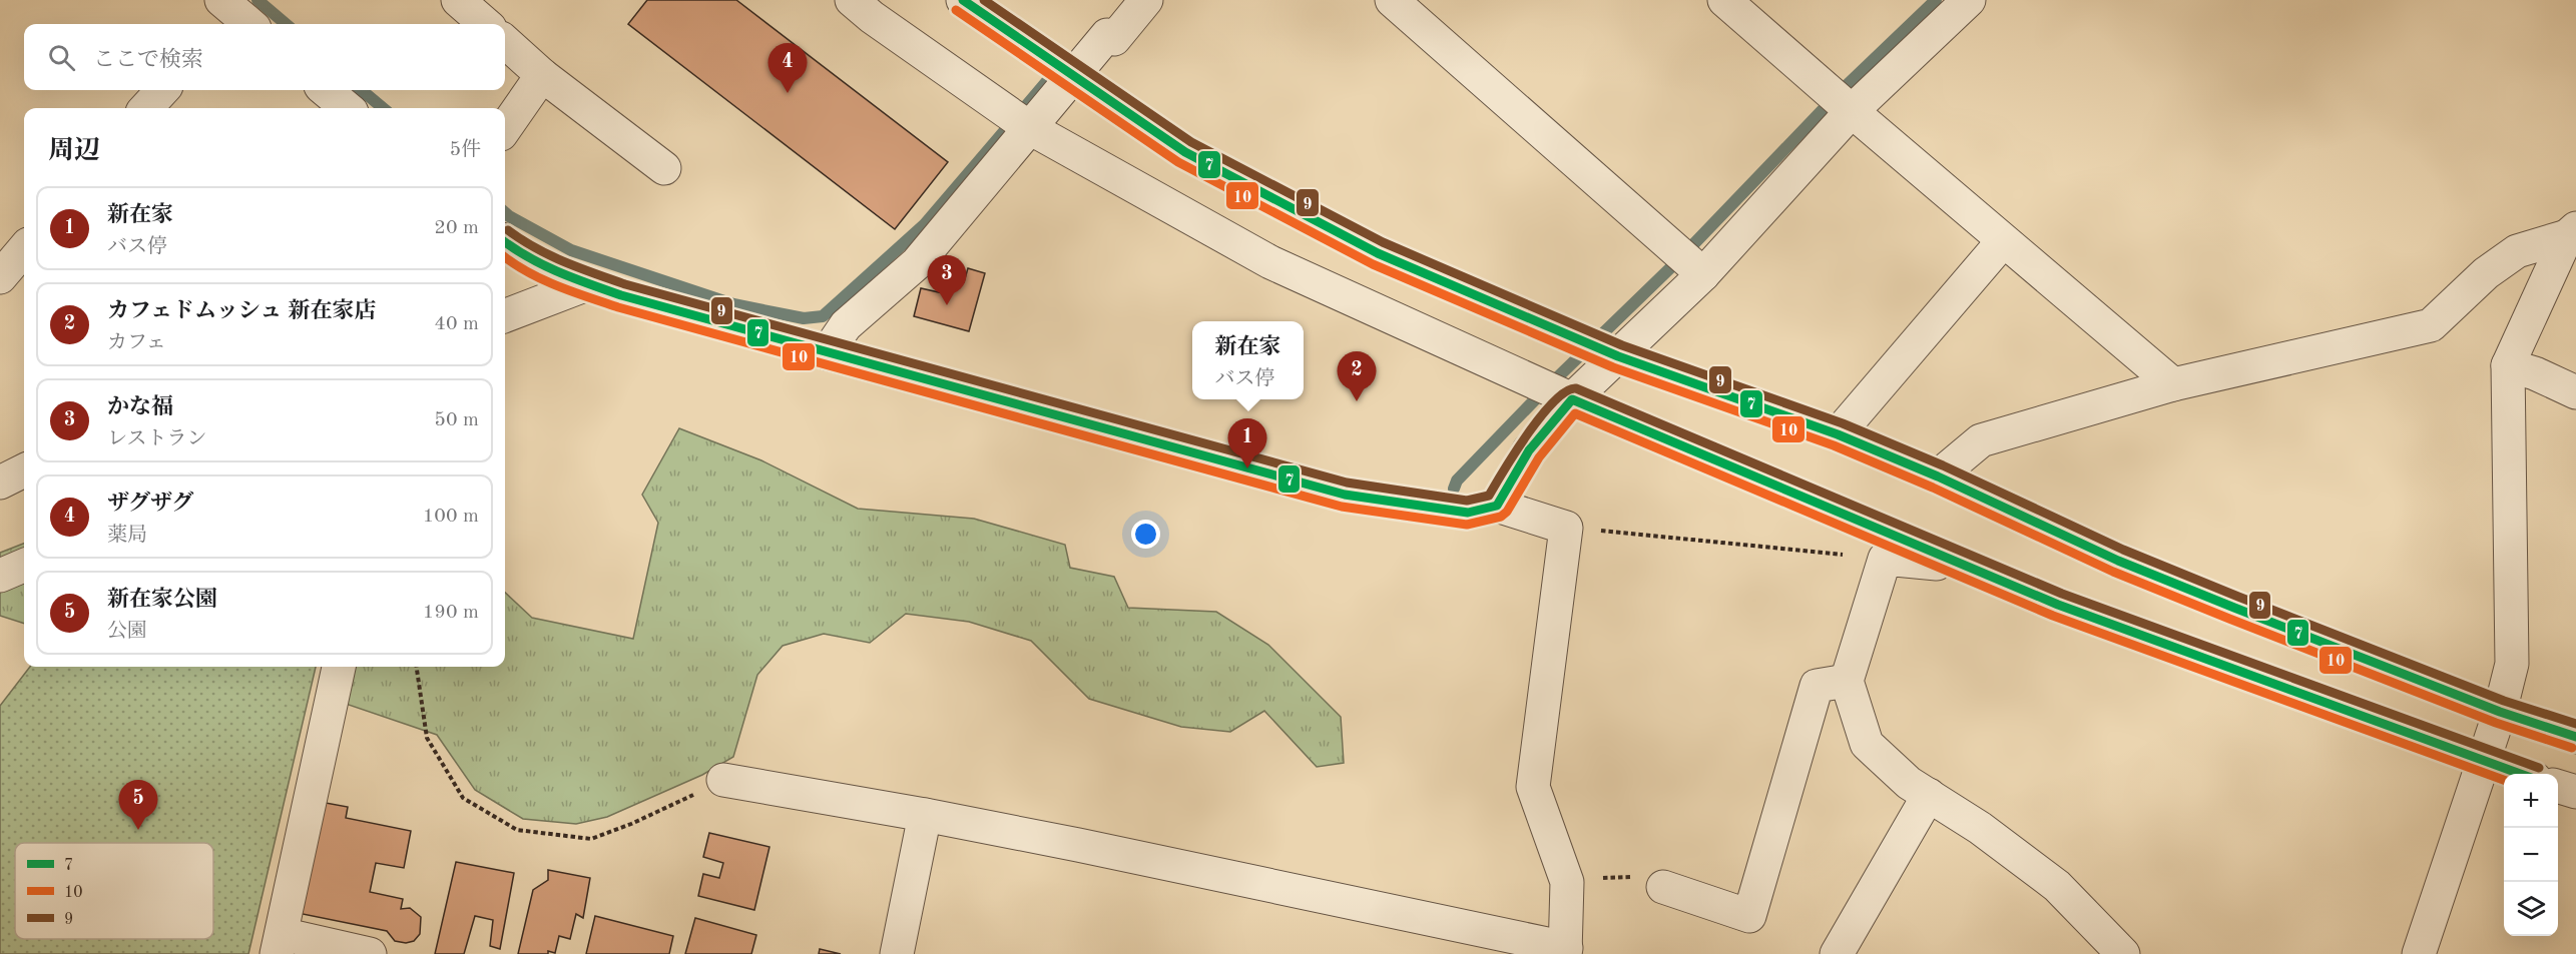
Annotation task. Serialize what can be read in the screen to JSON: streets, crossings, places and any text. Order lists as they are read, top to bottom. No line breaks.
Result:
{"lines":["transit line 7","transit line 9","transit line 10"],"legend":["7","10","9"],"page":{"search":"ここで検索","pins":["4","3","2","1","5"],"heading":["周辺","5件"],"list":[{"mark":"1","name":"新在家","note":"バス停","value":"20 m"},{"mark":"2","name":"カフェドムッシュ 新在家店","note":"カフェ","value":"40 m"},{"mark":"3","name":"かな福","note":"レストラン","value":"50 m"},{"mark":"4","name":"ザグザグ","note":"薬局","value":"100 m"},{"mark":"5","name":"新在家公園","note":"公園","value":"190 m"}],"popup":["新在家","バス停"],"map_buttons":["+","−"]}}
